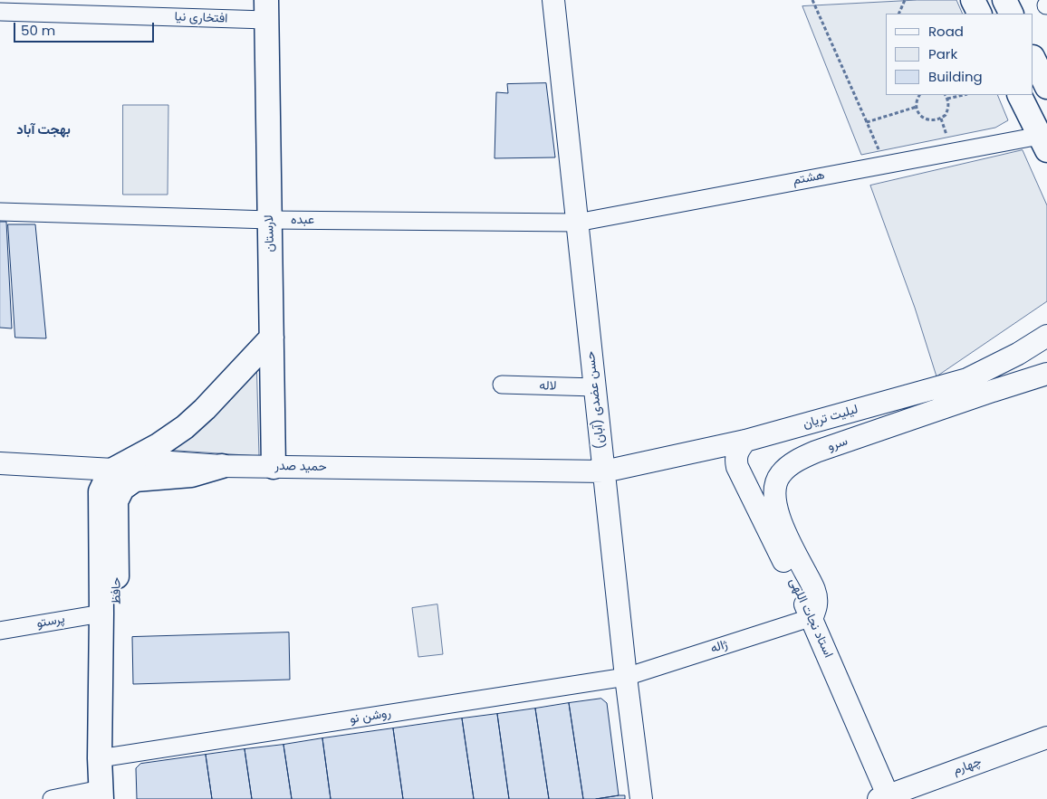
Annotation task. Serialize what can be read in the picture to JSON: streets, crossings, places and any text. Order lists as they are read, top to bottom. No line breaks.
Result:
{"streets":{"main road":["لارستان","حافظ"],"street":["افتخاری نیا","هشتم","عبده","لاله","حسن عضدی (آبان)","لیلیت تریان","سرو","حمید صدر","استاد نجات اللهی","پرستو","ژاله","روشن نو","چهارم"]},"crossings":[["افتخاری نیا","لارستان"],["هشتم","عبده"],["هشتم","حسن عضدی (آبان)"],["عبده","لارستان"],["عبده","حسن عضدی (آبان)"],["لارستان","حمید صدر"],["لاله","حسن عضدی (آبان)"],["حسن عضدی (آبان)","لیلیت تریان"],["حسن عضدی (آبان)","حمید صدر"],["حسن عضدی (آبان)","ژاله"],["حسن عضدی (آبان)","روشن نو"],["لیلیت تریان","حمید صدر"],["لیلیت تریان","استاد نجات اللهی"],["سرو","استاد نجات اللهی"],["سرو","ژاله"],["حمید صدر","حافظ"],["حافظ","پرستو"],["حافظ","روشن نو"],["استاد نجات اللهی","ژاله"],["استاد نجات اللهی","چهارم"],["ژاله","روشن نو"]],"districts":["بهجت آباد"],"legend":["Road","Park","Building"],"scale_bar":"50 m"}
